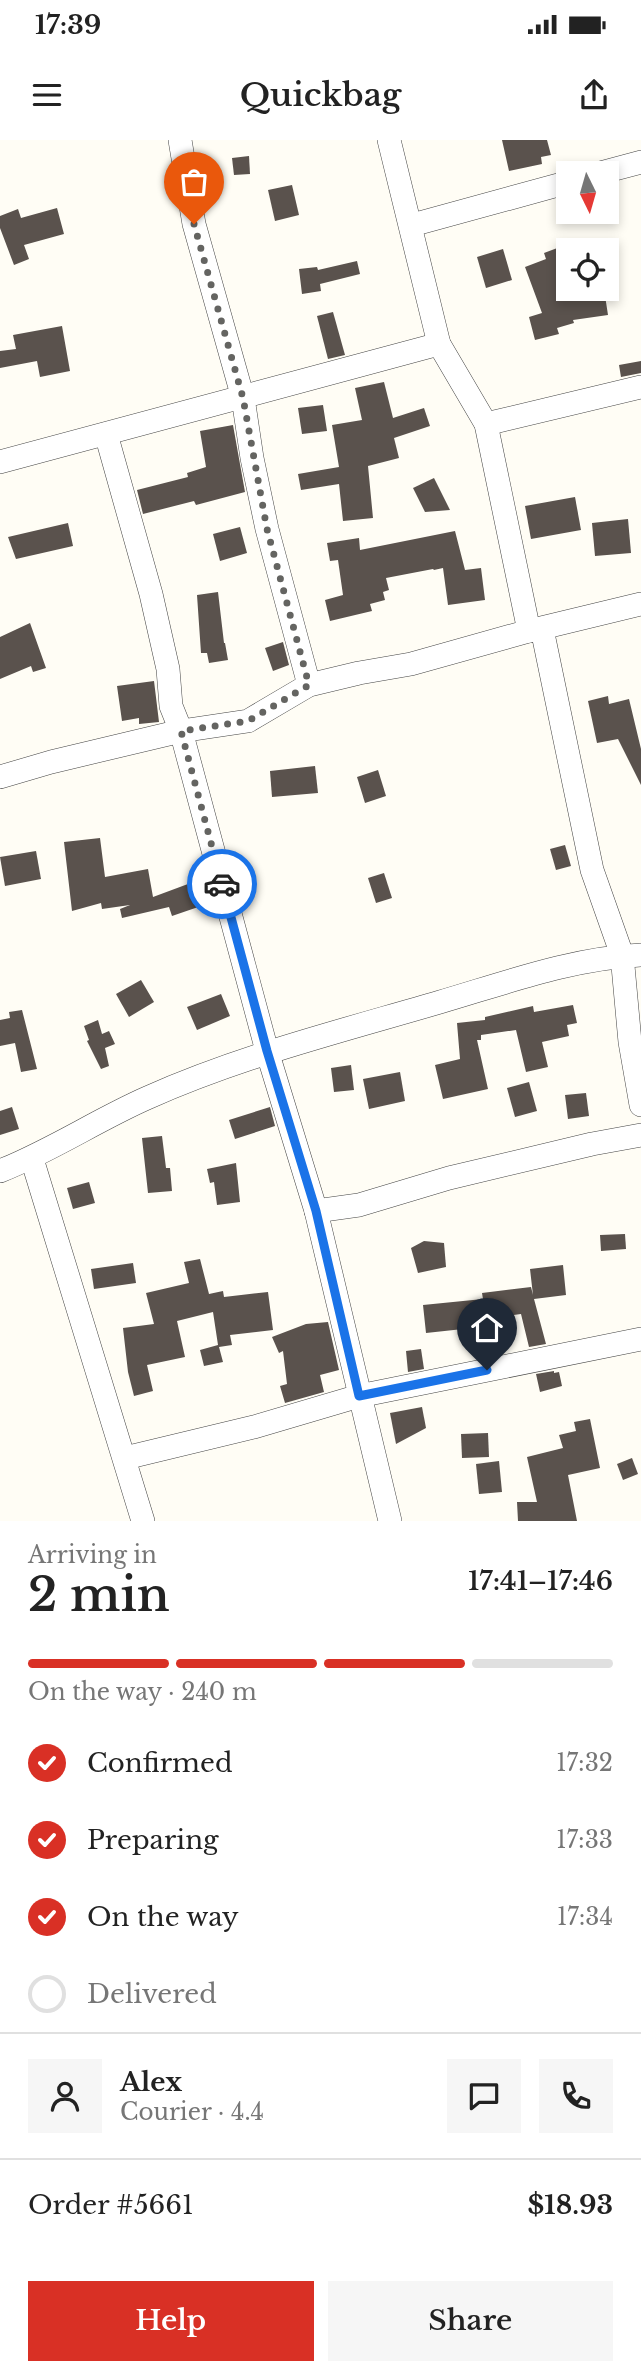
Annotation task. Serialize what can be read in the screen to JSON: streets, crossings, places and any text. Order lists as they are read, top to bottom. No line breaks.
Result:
{"north":"bottom","page":{"status":"17:39","header":"Quickbag","heading":["2 min","Arriving in","17:41–17:46"],"panel":["Alex","Courier · 4.4","Order #5661","$18.93"],"bar":"On the way · 240 m","list":[["Confirmed","17:32"],["Preparing","17:33"],["On the way","17:34"],"Delivered"],"buttons":["Help","Share"]}}
